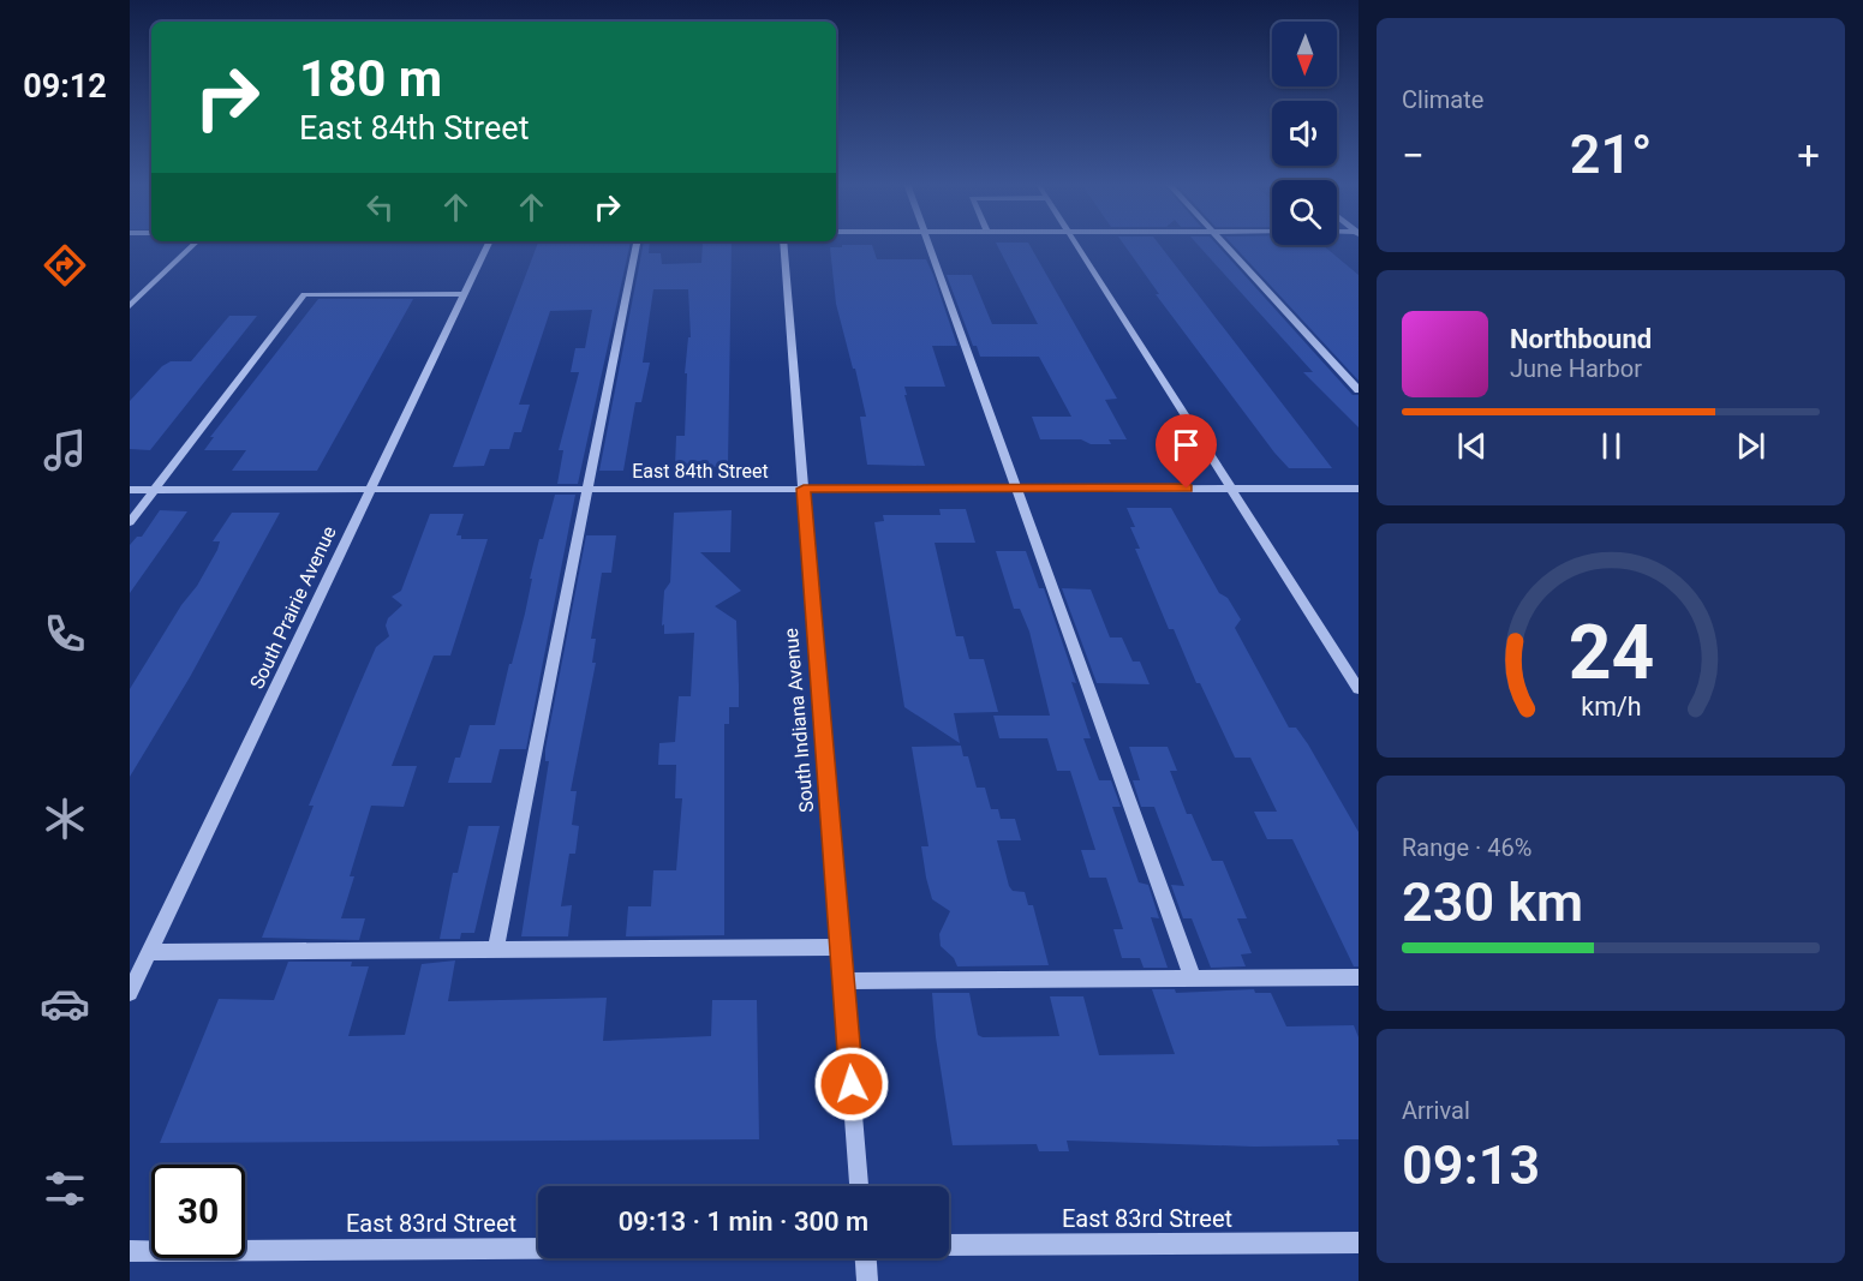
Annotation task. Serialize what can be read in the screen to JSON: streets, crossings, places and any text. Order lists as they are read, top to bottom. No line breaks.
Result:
{"streets":{"street":["East 84th Street","South Prairie Avenue","South Indiana Avenue","East 83rd Street"]},"crossings":[["East 84th Street","South Prairie Avenue"],["East 84th Street","South Indiana Avenue"]],"north":"bottom","page":{"tabs":"09:12","tile":["Climate",["Range · 46%","230 km"],["Arrival","09:13"]],"turn":["180 m","East 84th Street"],"heat":["−","21°","+"],"song":["Northbound","June Harbor"],"limit":"30","trip":"09:13 · 1 min · 300 m","gauge":["24","km/h"]}}
